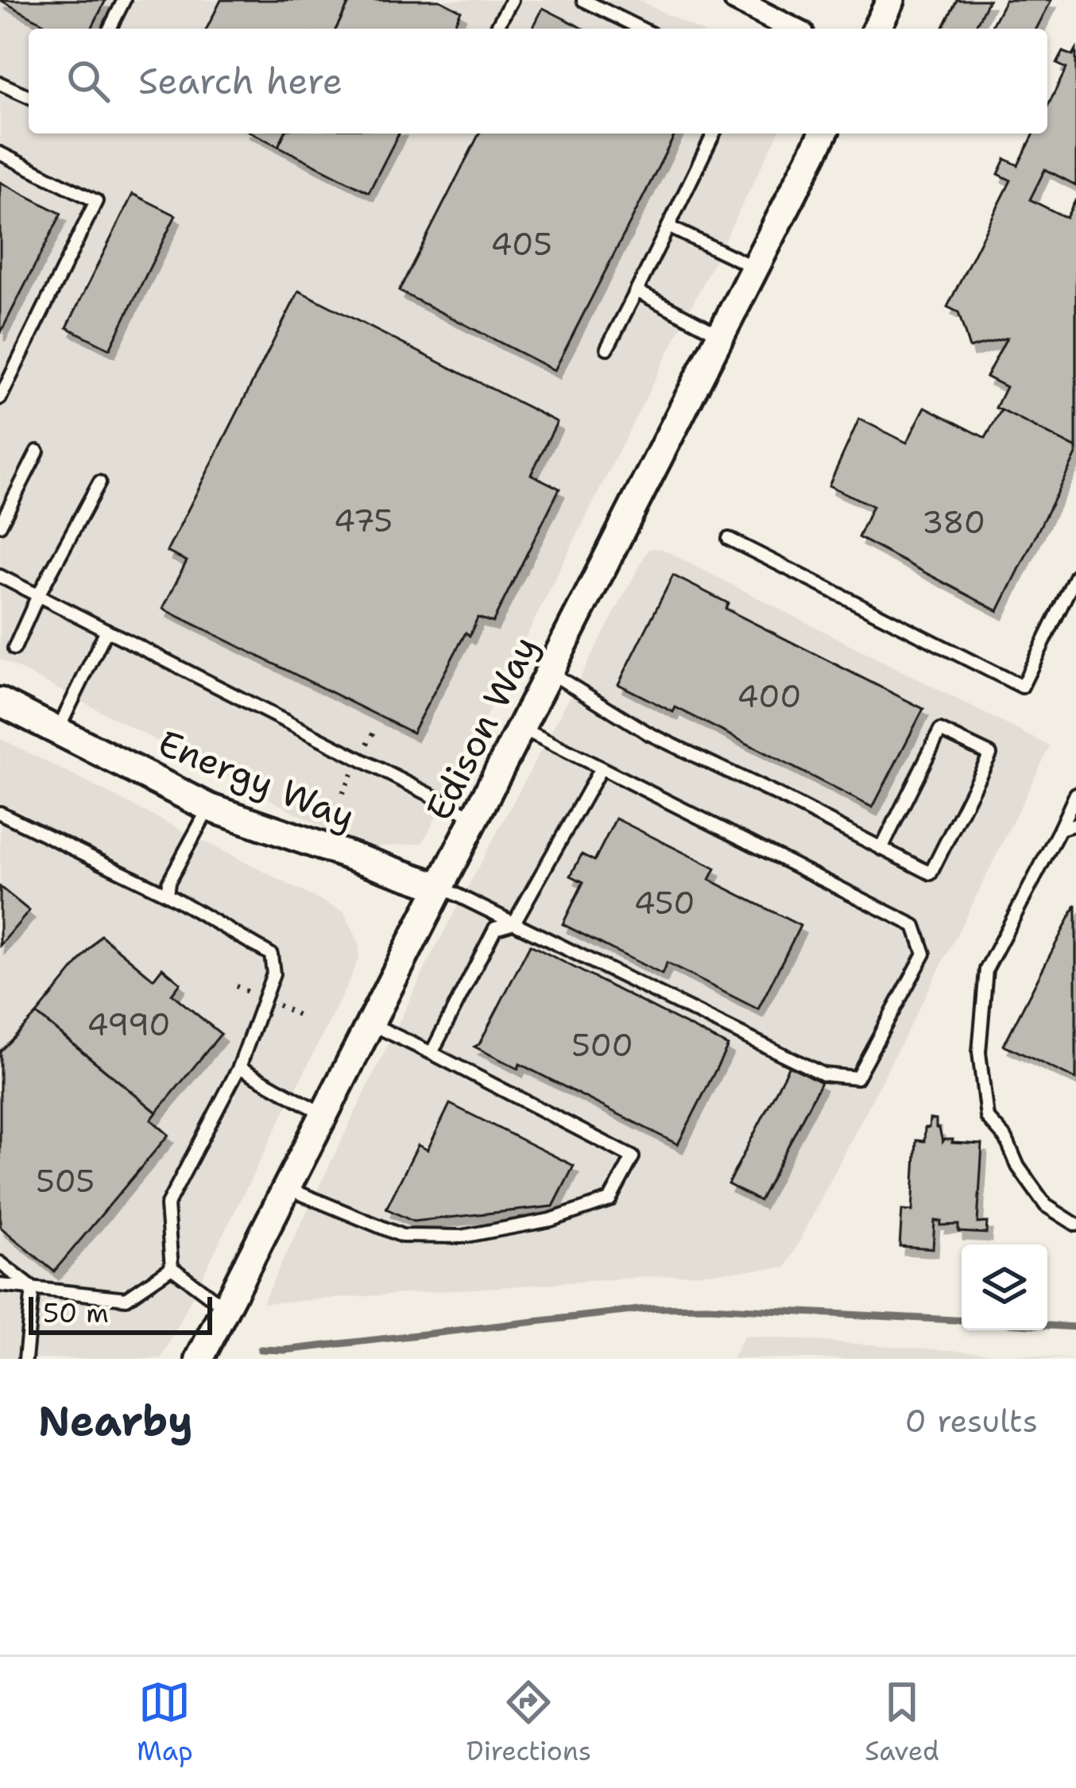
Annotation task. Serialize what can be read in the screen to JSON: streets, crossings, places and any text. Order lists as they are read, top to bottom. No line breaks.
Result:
{"streets":{"street":["Edison Way","Energy Way"]},"crossings":[["Edison Way","Energy Way"]],"house_numbers":["405","475","380","400","450","4990","500","505"],"scale_bar":"50 m","page":{"search":"Search here","scale":"50 m","heading":["Nearby","0 results"],"nav":["Map","Directions","Saved"]}}
